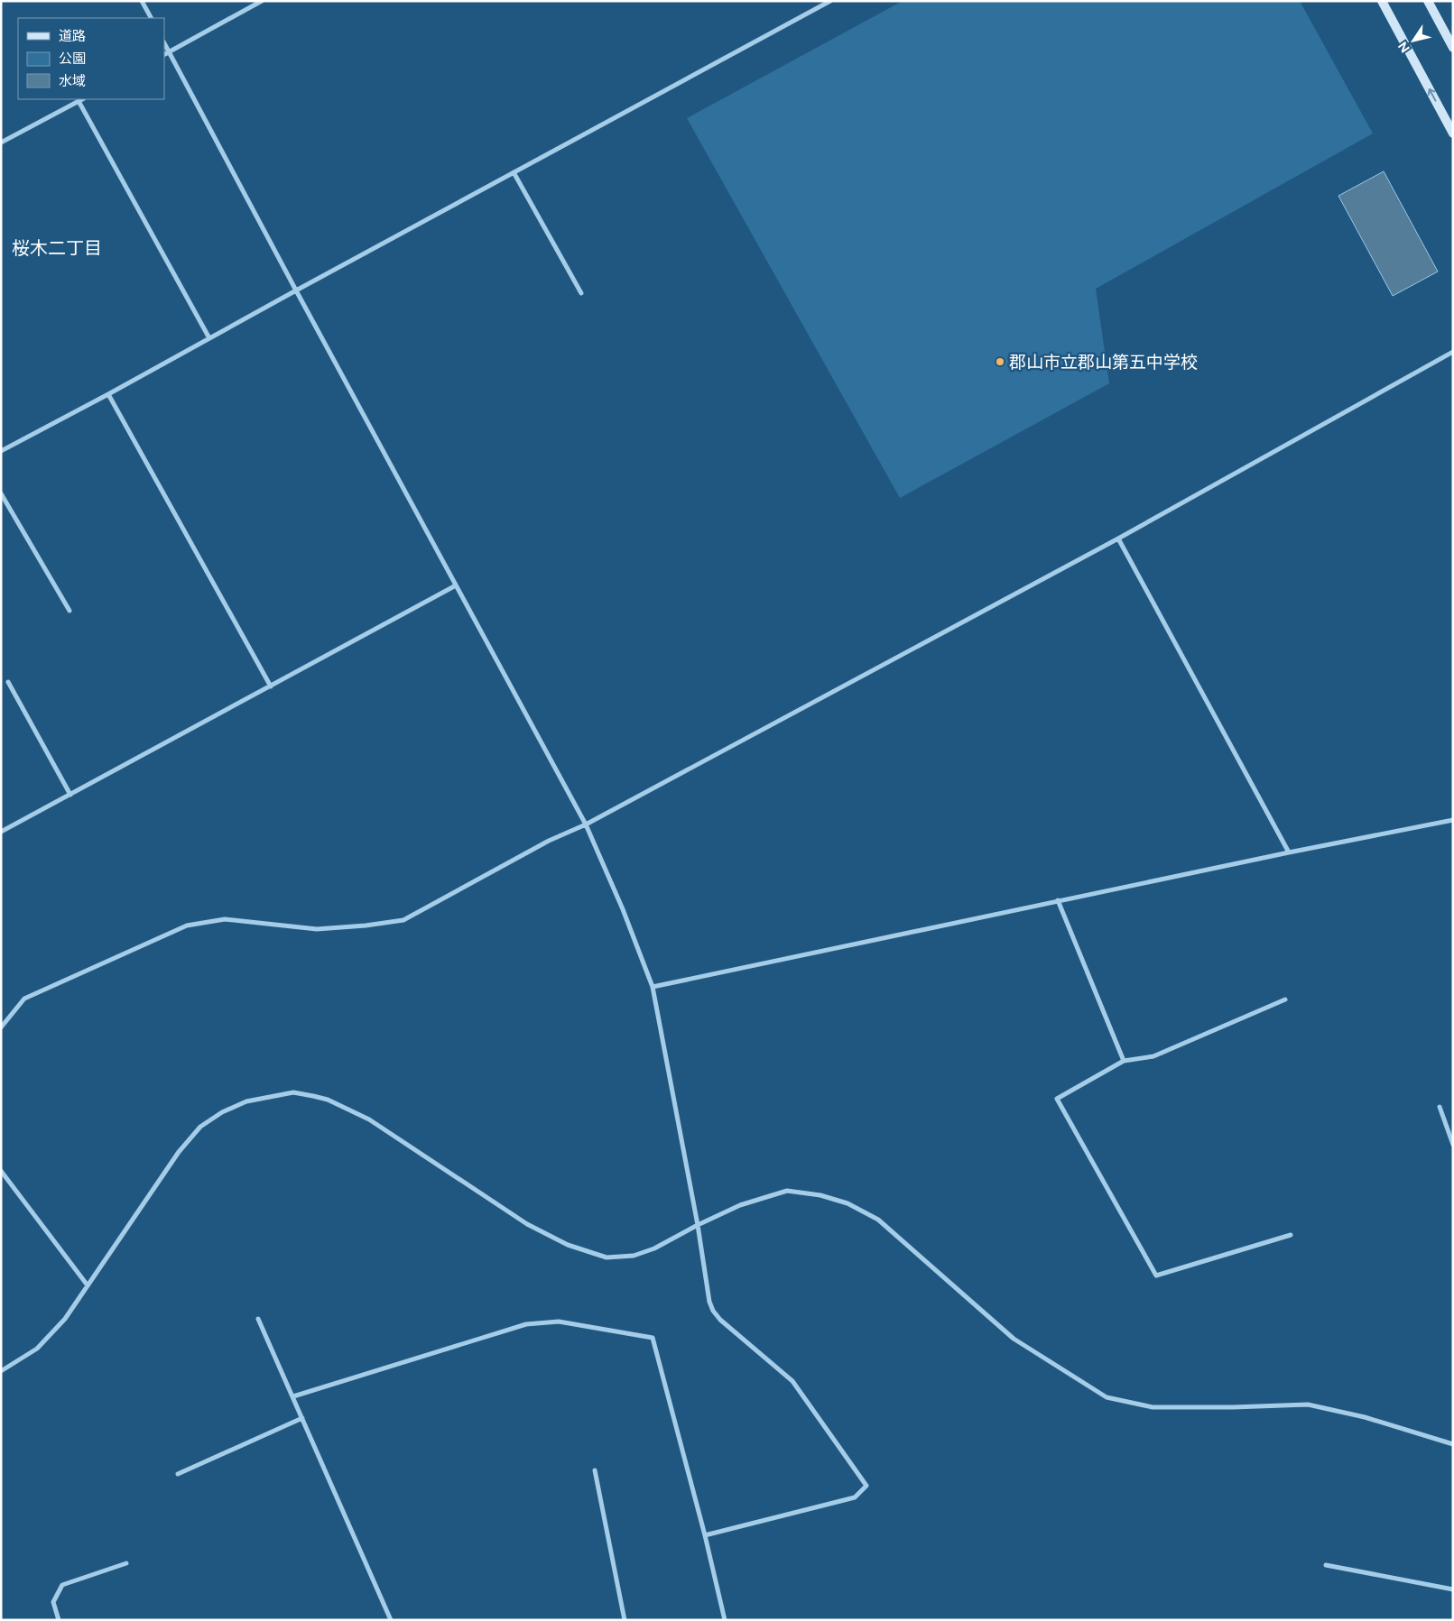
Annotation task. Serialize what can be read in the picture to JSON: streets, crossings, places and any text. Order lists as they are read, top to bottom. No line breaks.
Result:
{"districts":["桜木二丁目"],"places":["郡山市立郡山第五中学校"],"legend":["道路","公園","水域"],"north":"bottom left"}
